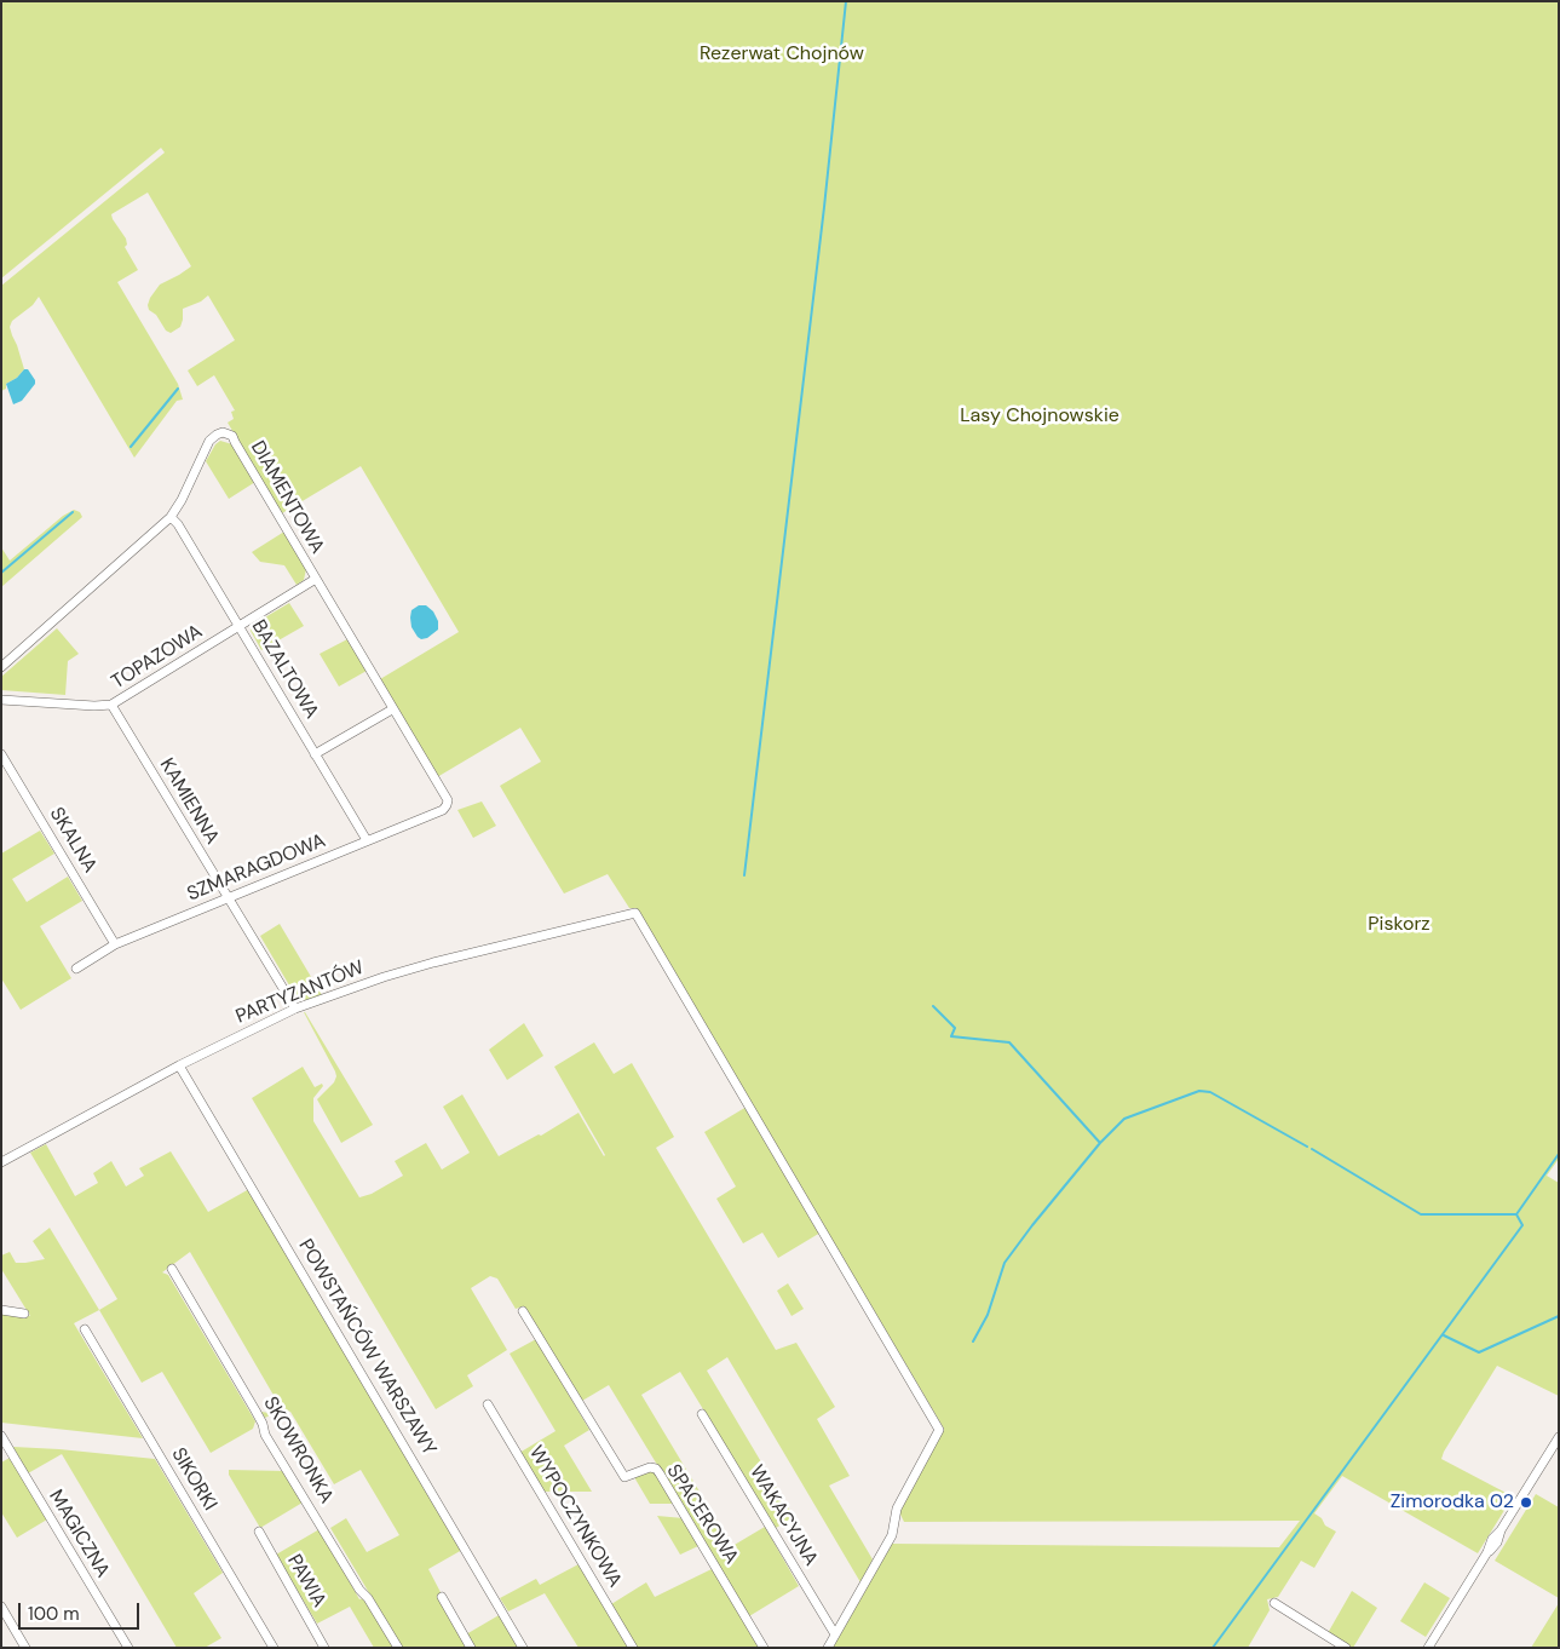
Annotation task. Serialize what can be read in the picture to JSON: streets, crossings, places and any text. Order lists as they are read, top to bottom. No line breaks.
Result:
{"streets":{"street":["DIAMENTOWA","TOPAZOWA","BAZALTOWA","KAMIENNA","SKALNA","SZMARAGDOWA","PARTYZANTÓW","POWSTAŃCÓW WARSZAWY","SKOWRONKA","SIKORKI","SPACEROWA","WAKACYJNA","WYPOCZYNKOWA","MAGICZNA","PAWIA"]},"crossings":[["DIAMENTOWA","TOPAZOWA"],["DIAMENTOWA","BAZALTOWA"],["DIAMENTOWA","SZMARAGDOWA"],["TOPAZOWA","BAZALTOWA"],["TOPAZOWA","KAMIENNA"],["BAZALTOWA","SZMARAGDOWA"],["KAMIENNA","SZMARAGDOWA"],["KAMIENNA","PARTYZANTÓW"],["SKALNA","SZMARAGDOWA"],["PARTYZANTÓW","POWSTAŃCÓW WARSZAWY"],["PARTYZANTÓW","WAKACYJNA"]],"parks":["Rezerwat Chojnów","Lasy Chojnowskie","Piskorz"],"places":["Zimorodka 02"],"scale_bar":"100 m"}
